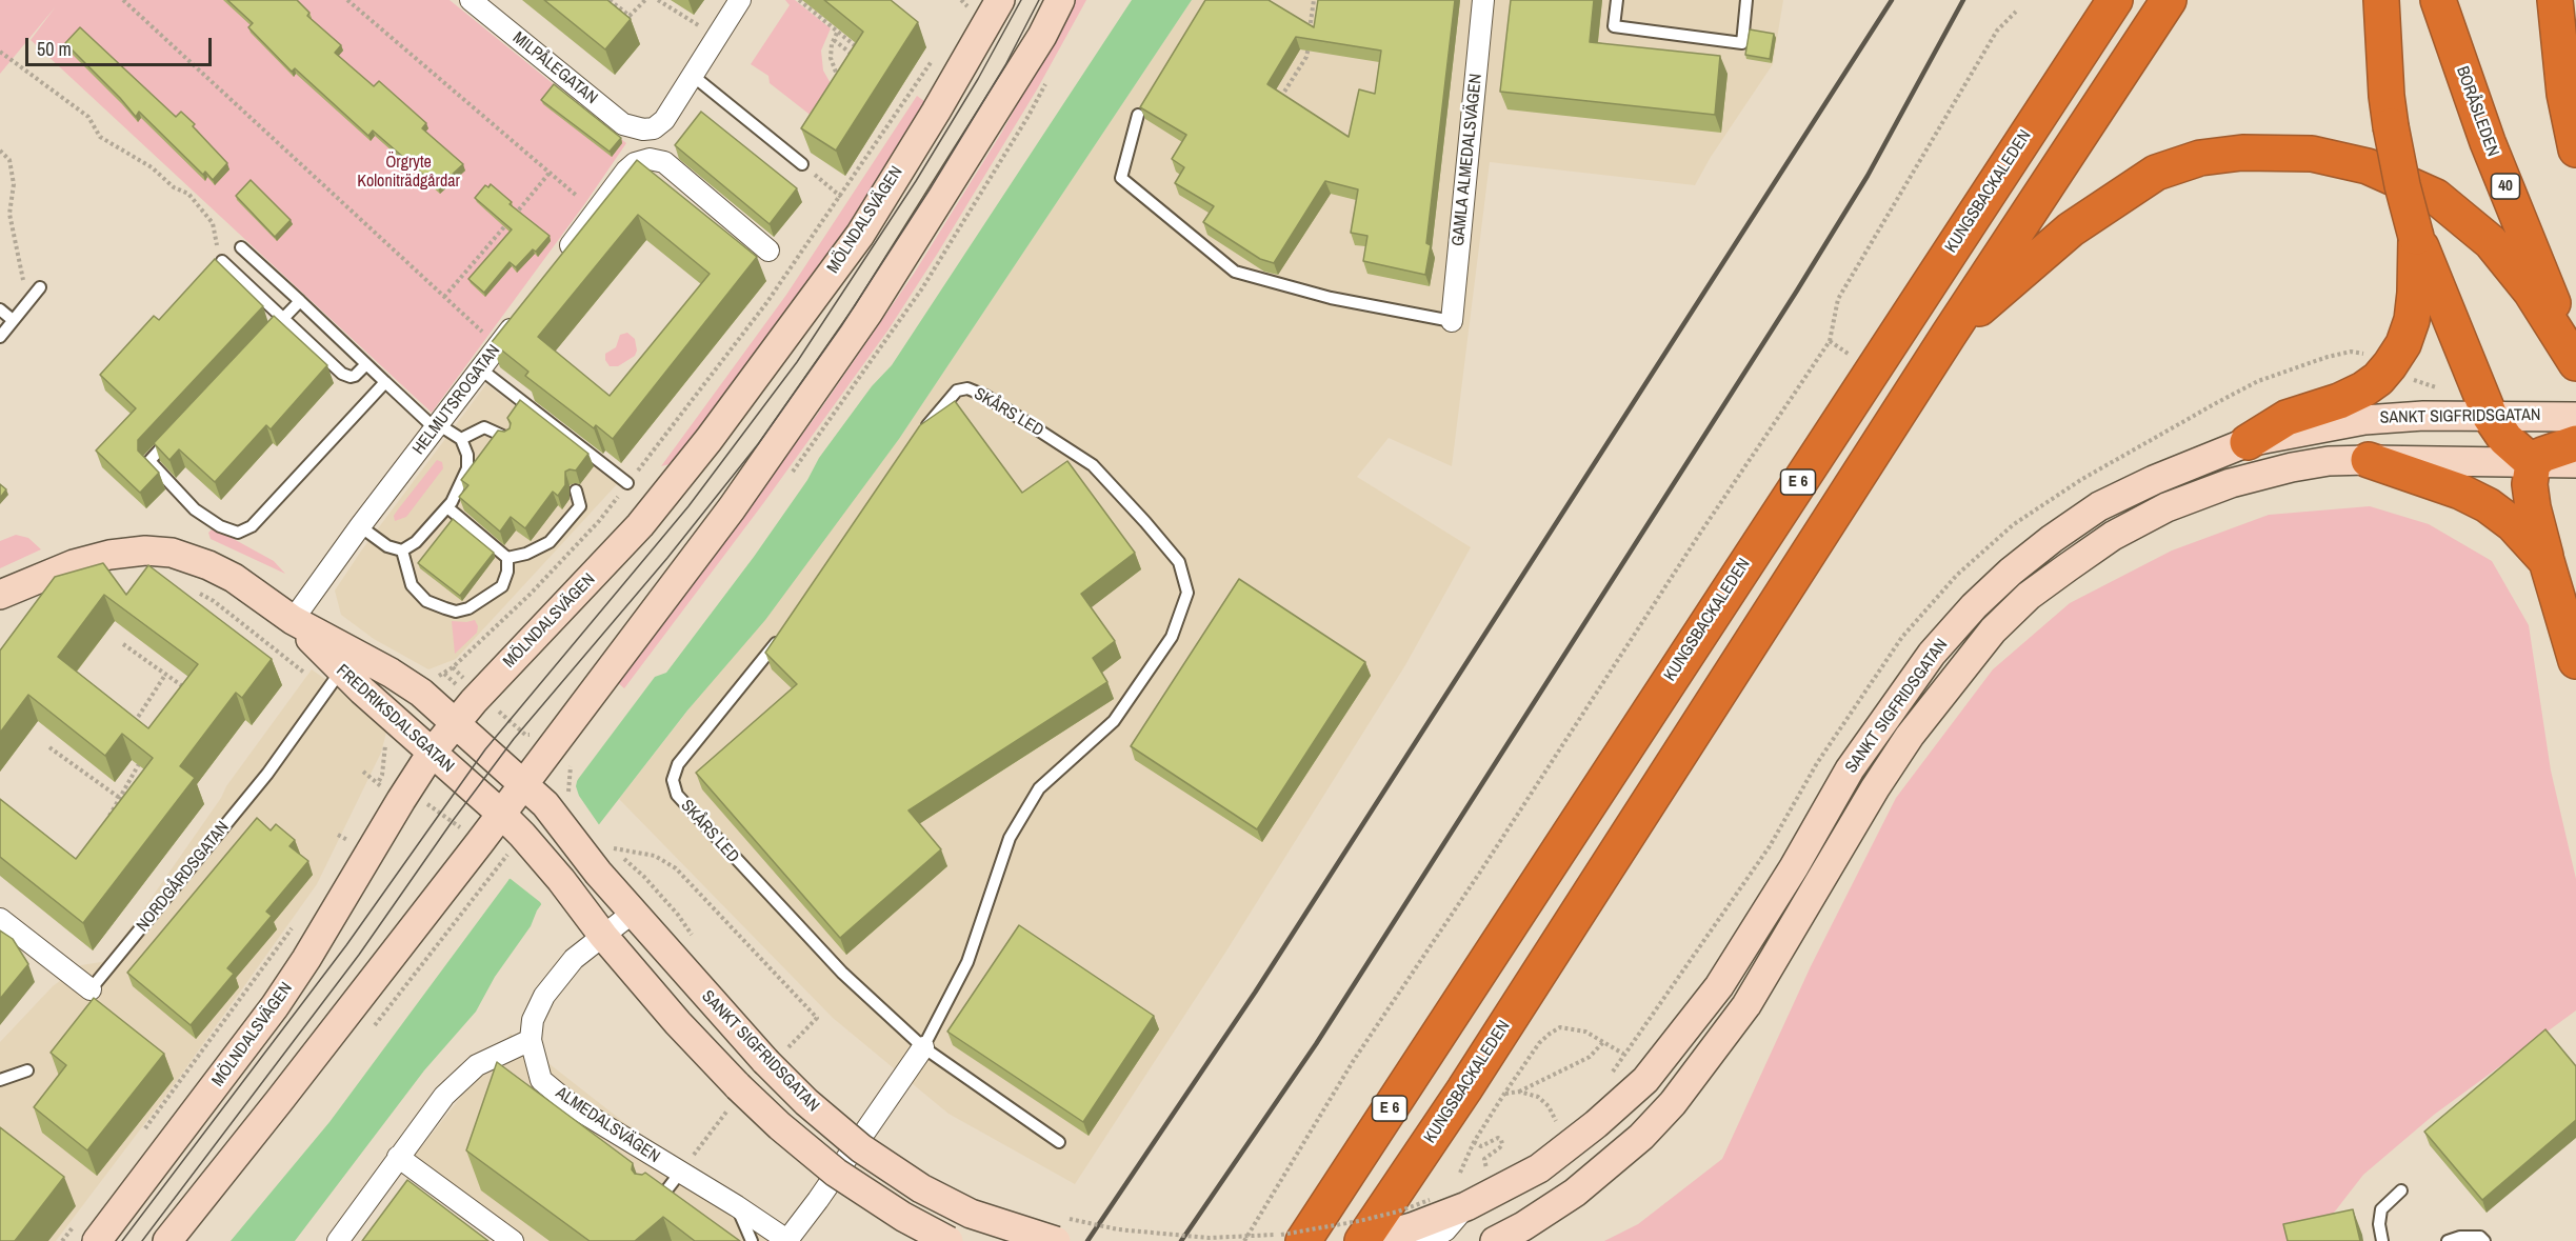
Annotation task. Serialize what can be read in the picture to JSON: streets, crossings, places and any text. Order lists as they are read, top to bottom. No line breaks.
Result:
{"streets":{"highway":["BORÅSLEDEN","40","KUNGSBACKALEDEN","E 6"],"main road":["MÖLNDALSVÄGEN","SANKT SIGFRIDSGATAN","FREDRIKSDALSGATAN"],"street":["MILPÅLEGATAN","GAMLA ALMEDALSVÄGEN","HELMUTSROGATAN","SKÅRS LED","NORDGÅRDSGATAN","ALMEDALSVÄGEN"]},"crossings":[["KUNGSBACKALEDEN","SANKT SIGFRIDSGATAN"],["MÖLNDALSVÄGEN","FREDRIKSDALSGATAN"],["HELMUTSROGATAN","FREDRIKSDALSGATAN"],["SKÅRS LED","ALMEDALSVÄGEN"],["SANKT SIGFRIDSGATAN","FREDRIKSDALSGATAN"],["SANKT SIGFRIDSGATAN","ALMEDALSVÄGEN"],["FREDRIKSDALSGATAN","NORDGÅRDSGATAN"]],"parks":["Örgryte Koloniträdgårdar"],"scale_bar":"50 m"}
